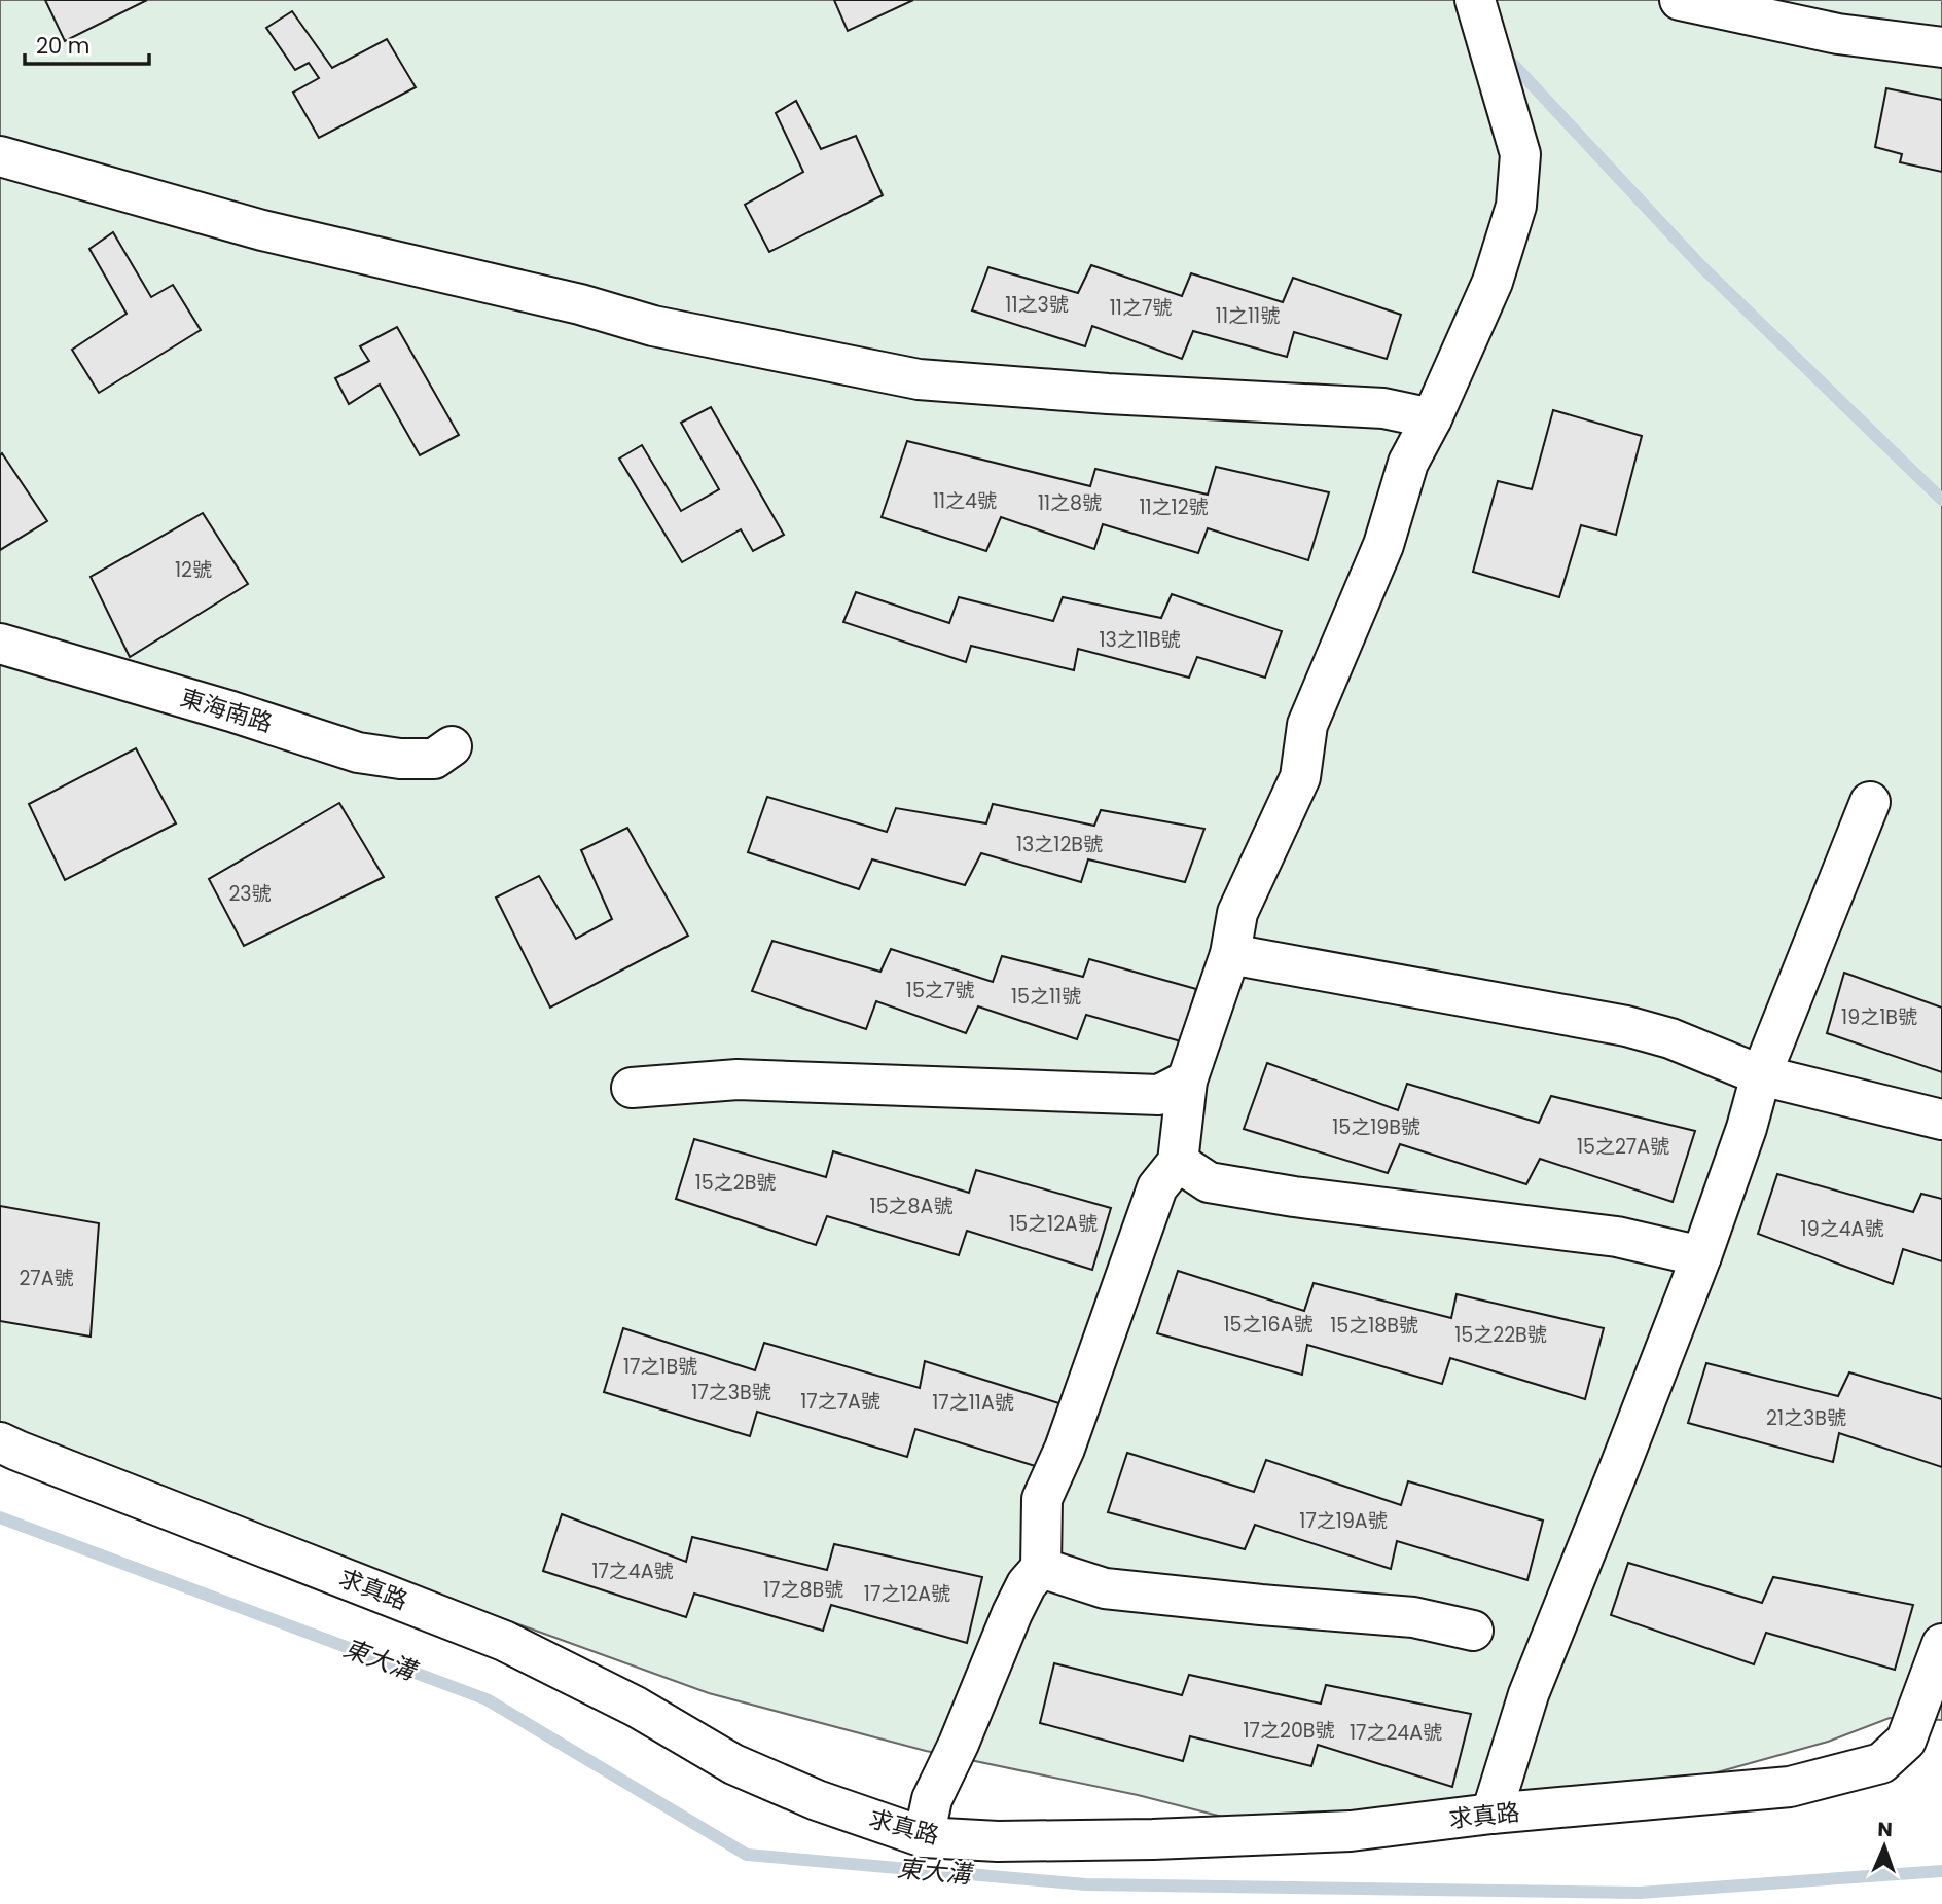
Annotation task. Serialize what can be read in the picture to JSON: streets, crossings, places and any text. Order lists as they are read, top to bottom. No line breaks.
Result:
{"streets":{"street":["東海南路","求真路"]},"water":["東大溝"],"house_numbers":["11之3號","11之7號","11之11號","11之4號","11之8號","11之12號","12號","13之11B號","13之12B號","23號","15之7號","15之11號","19之1B號","15之19B號","15之27A號","15之2B號","15之8A號","15之12A號","19之4A號","27A號","15之16A號","15之18B號","15之22B號","17之1B號","17之3B號","17之7A號","17之11A號","21之3B號","17之19A號","17之4A號","17之8B號","17之12A號","17之20B號","17之24A號"],"scale_bar":"20 m","north":"top"}
